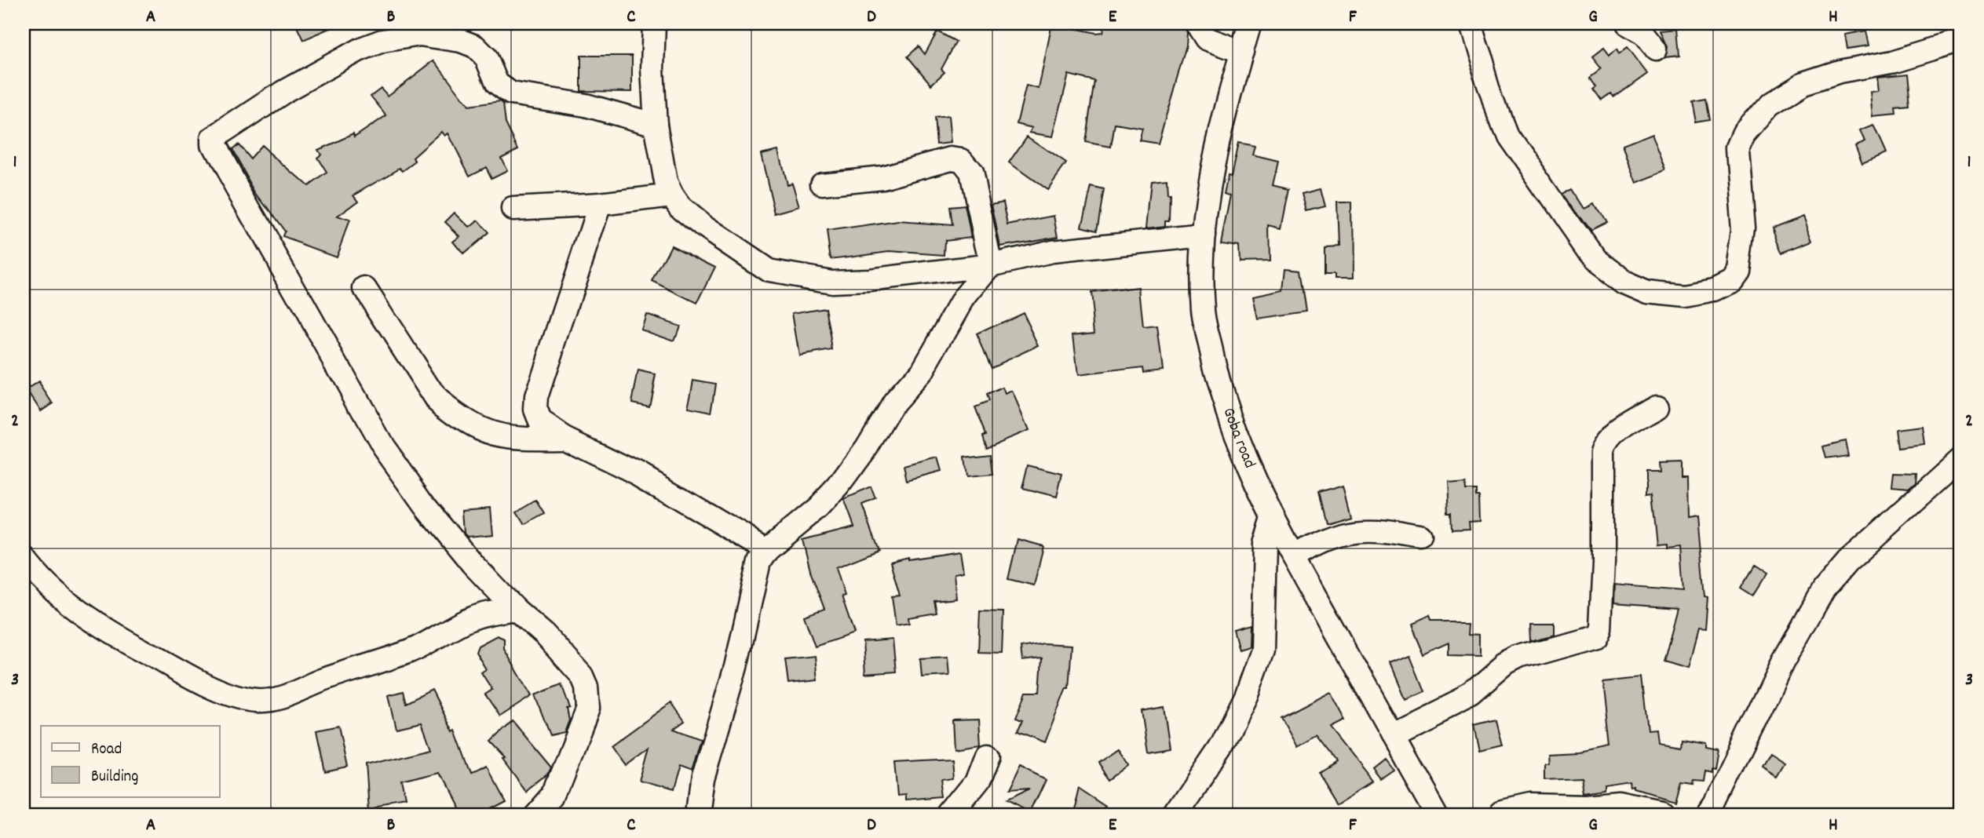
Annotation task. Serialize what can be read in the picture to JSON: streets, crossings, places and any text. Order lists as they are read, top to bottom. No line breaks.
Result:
{"streets":{"street":["Goba road"]},"legend":["Road","Building"],"grid":{"columns":["A","B","C","D","E","F","G","H"],"rows":["1","2","3"]}}
